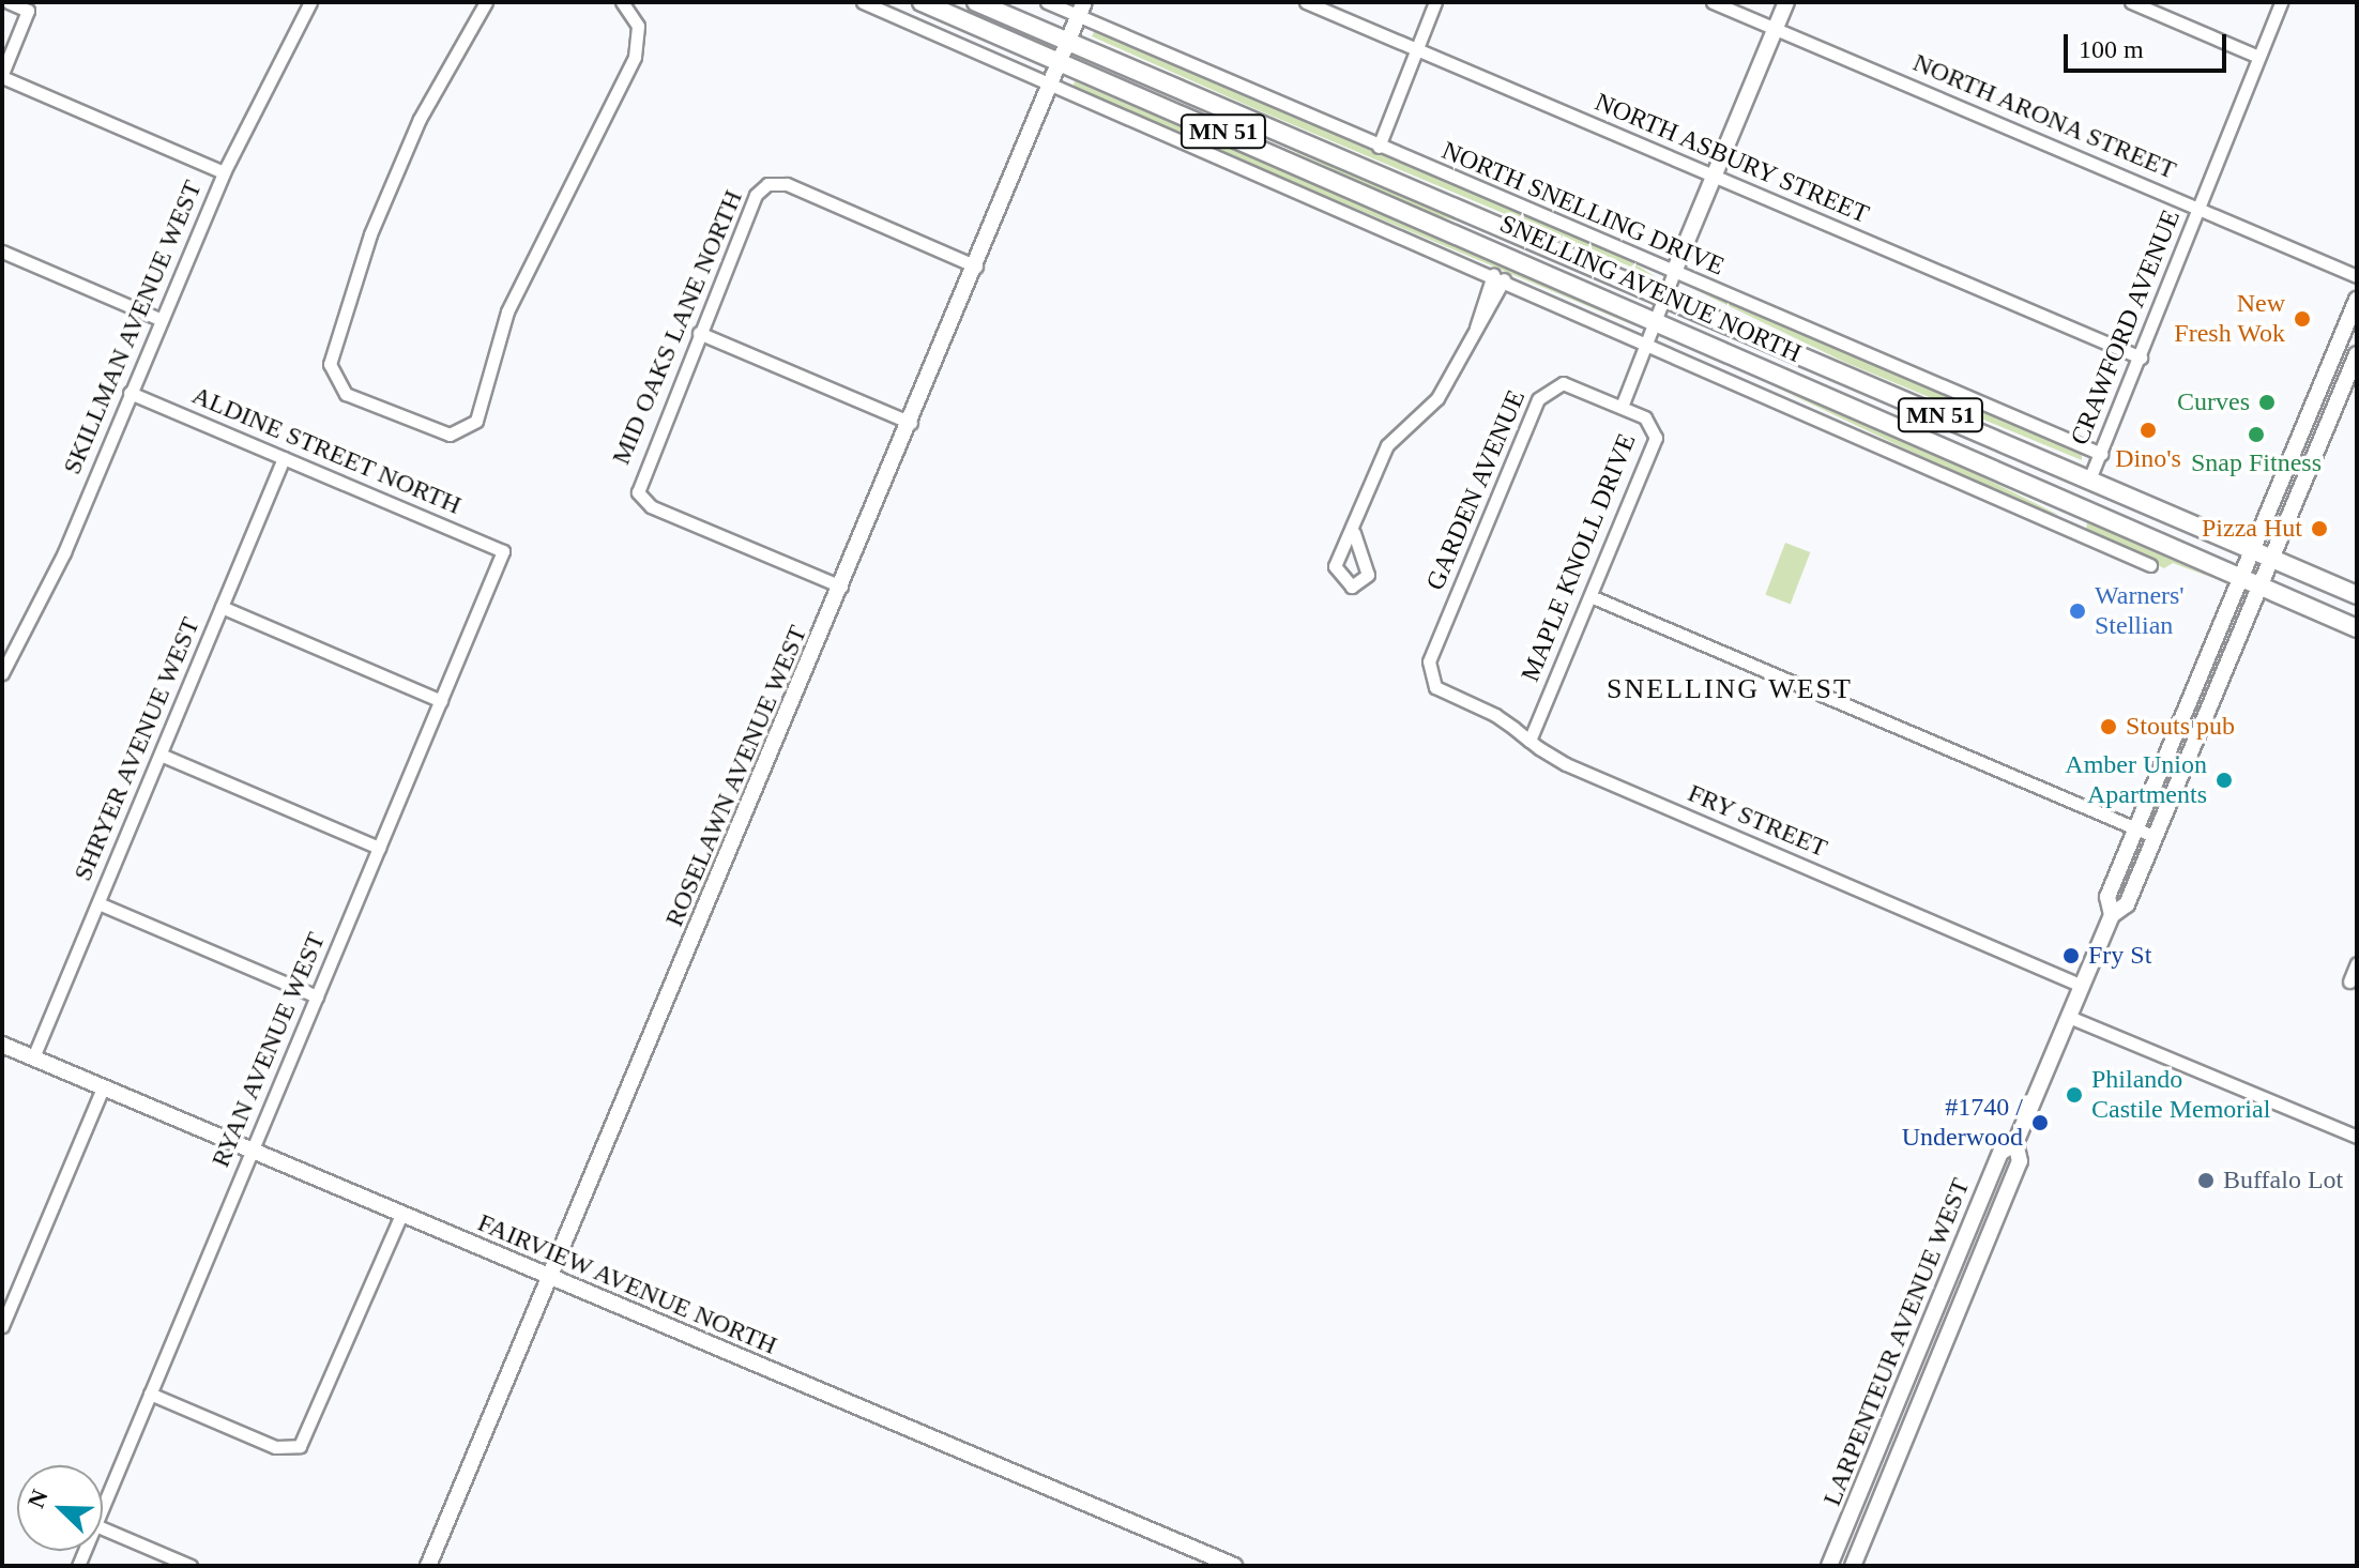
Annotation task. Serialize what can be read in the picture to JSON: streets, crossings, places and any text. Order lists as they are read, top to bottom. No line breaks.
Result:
{"streets":{"main road":["MN 51","SNELLING AVENUE NORTH"],"street":["NORTH ARONA STREET","NORTH ASBURY STREET","NORTH SNELLING DRIVE","SKILLMAN AVENUE WEST","MID OAKS LANE NORTH","CRAWFORD AVENUE","ALDINE STREET NORTH","GARDEN AVENUE","MAPLE KNOLL DRIVE","SHRYER AVENUE WEST","ROSELAWN AVENUE WEST","FRY STREET","RYAN AVENUE WEST","FAIRVIEW AVENUE NORTH","LARPENTEUR AVENUE WEST"]},"crossings":[["NORTH ARONA STREET","CRAWFORD AVENUE"],["NORTH ASBURY STREET","CRAWFORD AVENUE"],["NORTH SNELLING DRIVE","CRAWFORD AVENUE"],["NORTH SNELLING DRIVE","ROSELAWN AVENUE WEST"],["SNELLING AVENUE NORTH","CRAWFORD AVENUE"],["SNELLING AVENUE NORTH","ROSELAWN AVENUE WEST"],["SNELLING AVENUE NORTH","LARPENTEUR AVENUE WEST"],["SKILLMAN AVENUE WEST","ALDINE STREET NORTH"],["MID OAKS LANE NORTH","ROSELAWN AVENUE WEST"],["ALDINE STREET NORTH","SHRYER AVENUE WEST"],["ALDINE STREET NORTH","RYAN AVENUE WEST"],["GARDEN AVENUE","MAPLE KNOLL DRIVE"],["GARDEN AVENUE","FRY STREET"],["MAPLE KNOLL DRIVE","FRY STREET"],["SHRYER AVENUE WEST","FAIRVIEW AVENUE NORTH"],["ROSELAWN AVENUE WEST","FAIRVIEW AVENUE NORTH"],["FRY STREET","LARPENTEUR AVENUE WEST"],["RYAN AVENUE WEST","FAIRVIEW AVENUE NORTH"]],"districts":["SNELLING WEST"],"places":["New Fresh Wok","Curves","Dino's","Snap Fitness","Pizza Hut","Warners' Stellian","Stouts pub","Amber Union Apartments","Fry St","Philando Castile Memorial","#1740 / Underwood","Buffalo Lot"],"scale_bar":"100 m","north":"top left"}
